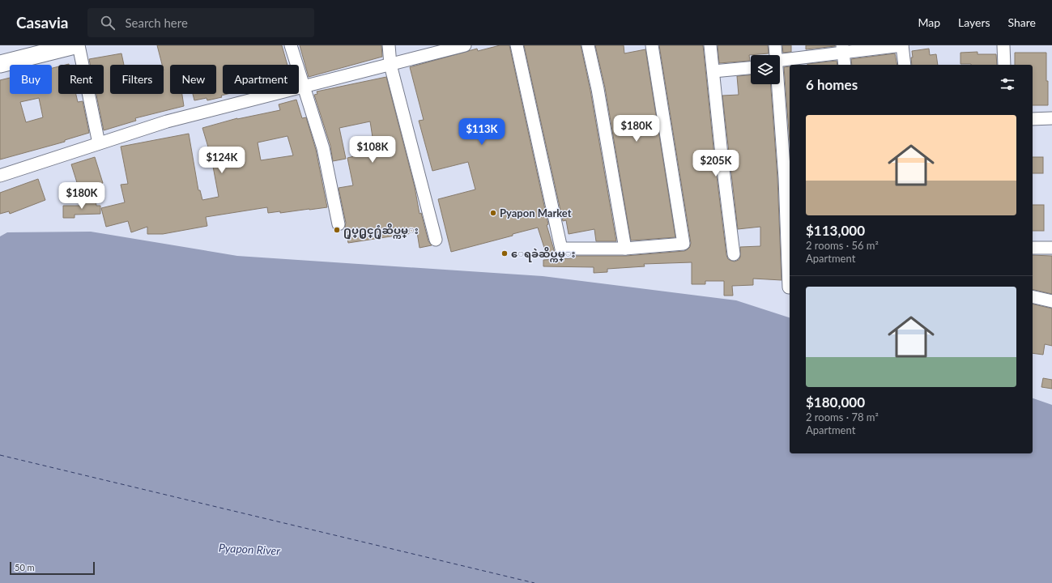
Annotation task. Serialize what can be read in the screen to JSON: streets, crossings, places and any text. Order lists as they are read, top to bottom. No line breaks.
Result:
{"water":["Pyapon River"],"places":["Pyapon Market","႐ုပ္႐ွင္႐ုံဆိပ္ကမ္း","ေရခဲဆိပ္ကမ္း"],"scale_bar":"50 m","page":{"header":"Casavia","search":"Search here","nav":["Map","Layers","Share"],"chip":["Buy","Rent","Filters","New","Apartment"],"heading":"6 homes","list":[{"name":"$113,000","note":"2 rooms · 56 m² · Apartment"},{"name":"$180,000","note":"2 rooms · 78 m² · Apartment"}],"price":["$180K","$113K","$108K","$124K","$205K","$180K"],"scale":"50 m"}}
